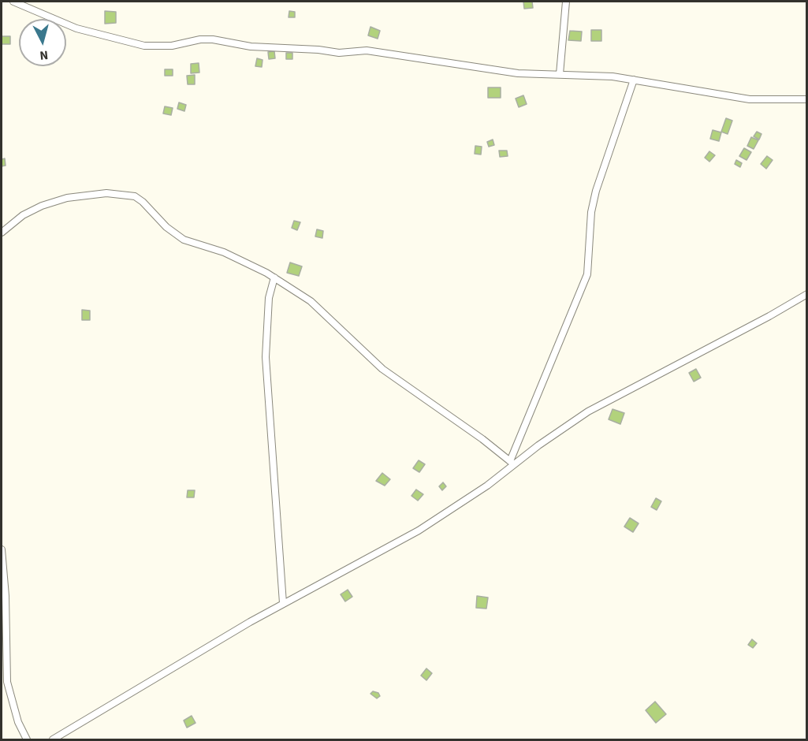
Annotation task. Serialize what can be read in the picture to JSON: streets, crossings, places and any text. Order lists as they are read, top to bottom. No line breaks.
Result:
{"north":"bottom"}
